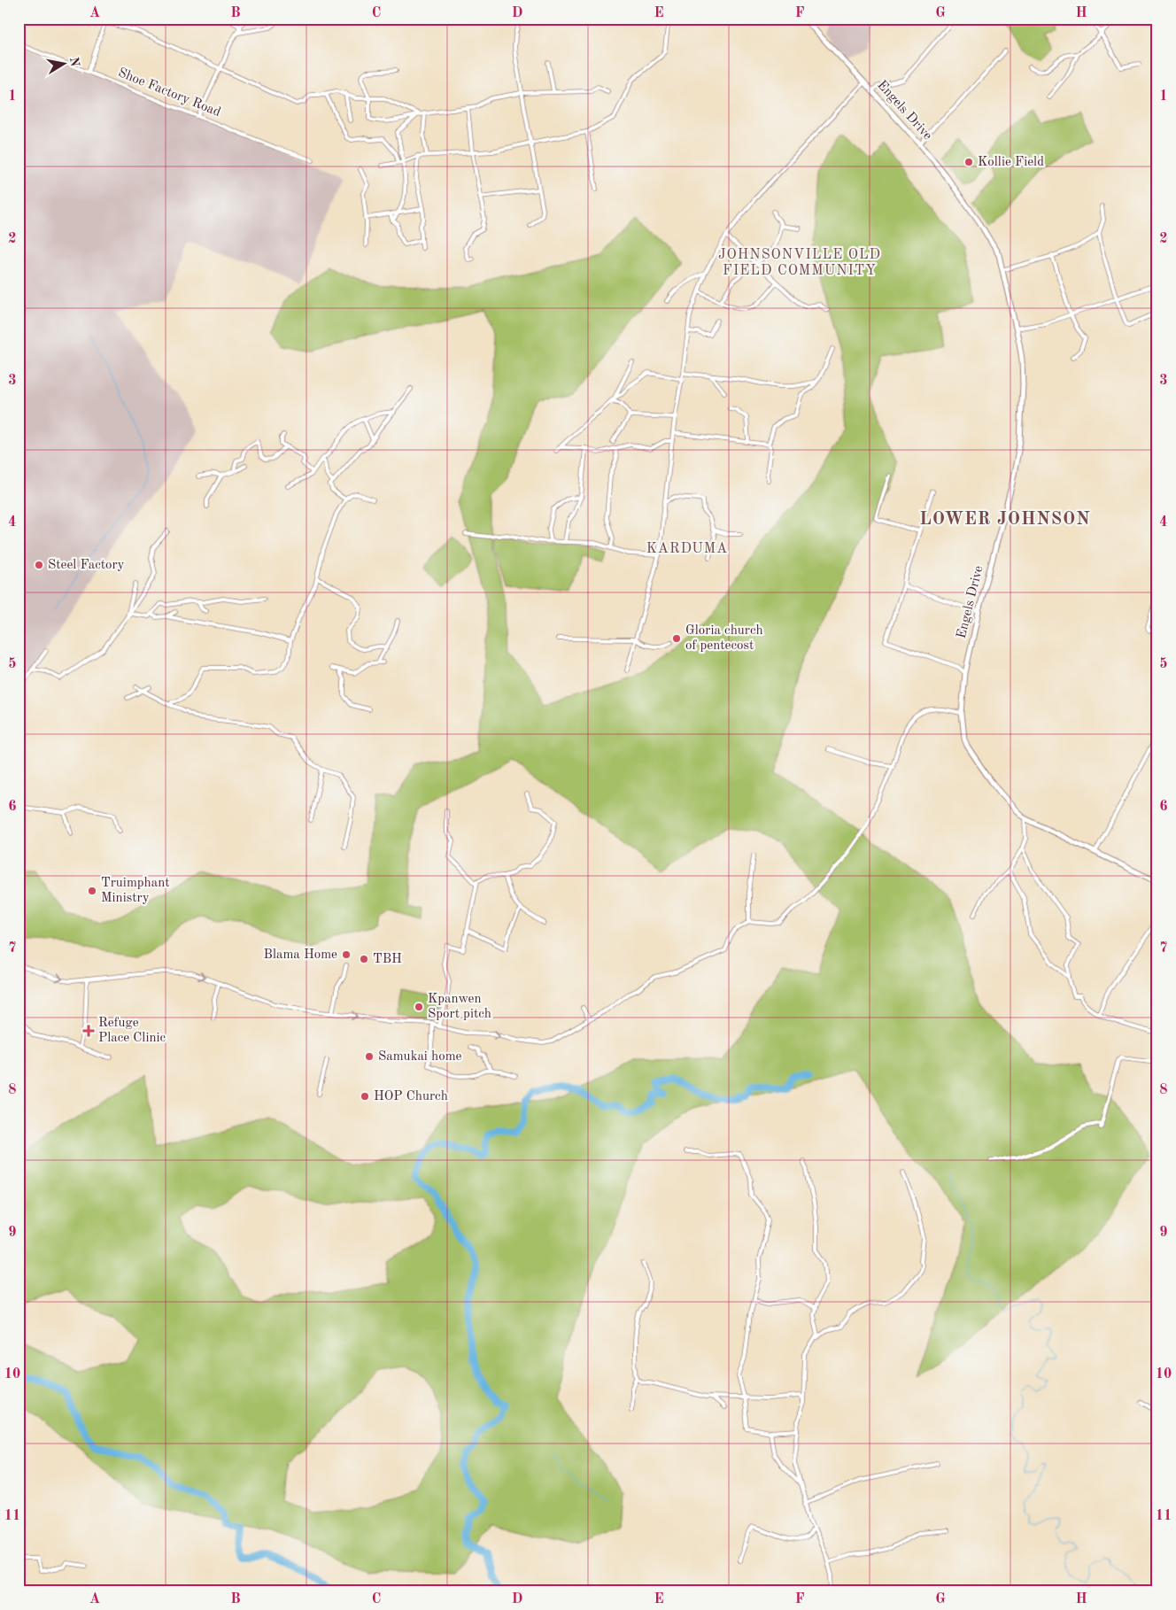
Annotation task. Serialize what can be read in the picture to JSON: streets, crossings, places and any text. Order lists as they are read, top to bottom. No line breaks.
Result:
{"streets":{"street":["Shoe Factory Road","Engels Drive"]},"districts":["JOHNSONVILLE OLD FIELD COMMUNITY","LOWER JOHNSON","KARDUMA"],"places":{"other":["Kollie Field","Steel Factory","Gloria church of pentecost","Truimphant Ministry","Blama Home","TBH","Kpanwen Sport pitch","Samukai home","HOP Church"],"health":["Refuge Place Clinic"]},"north":"right","grid":{"columns":["A","B","C","D","E","F","G","H"],"rows":["1","2","3","4","5","6","7","8","9","10","11"]}}
